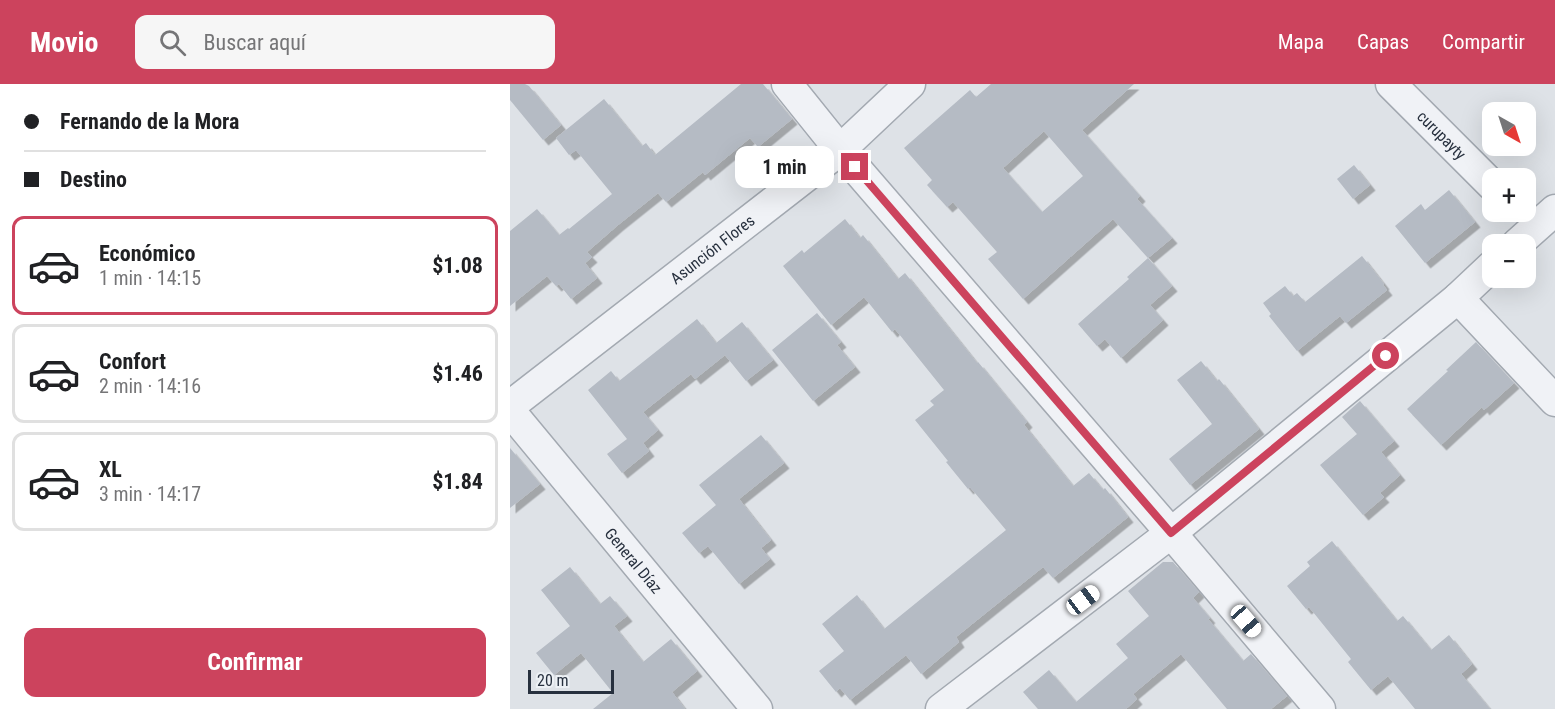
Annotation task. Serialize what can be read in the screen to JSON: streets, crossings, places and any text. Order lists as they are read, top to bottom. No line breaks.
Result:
{"streets":{"street":["curupayty","Asunción Flores","General Díaz"]},"scale_bar":"20 m","north":"bottom right","page":{"header":"Movio","search":"Buscar aquí","nav":["Mapa","Capas","Compartir"],"banner":["Fernando de la Mora","Destino"],"map_buttons":["+","−"],"bubble":"1 min","list":[{"name":"Económico","note":"1 min · 14:15","value":"$1.08"},{"name":"Confort","note":"2 min · 14:16","value":"$1.46"},{"name":"XL","note":"3 min · 14:17","value":"$1.84"}],"buttons":"Confirmar","scale":"20 m"}}
